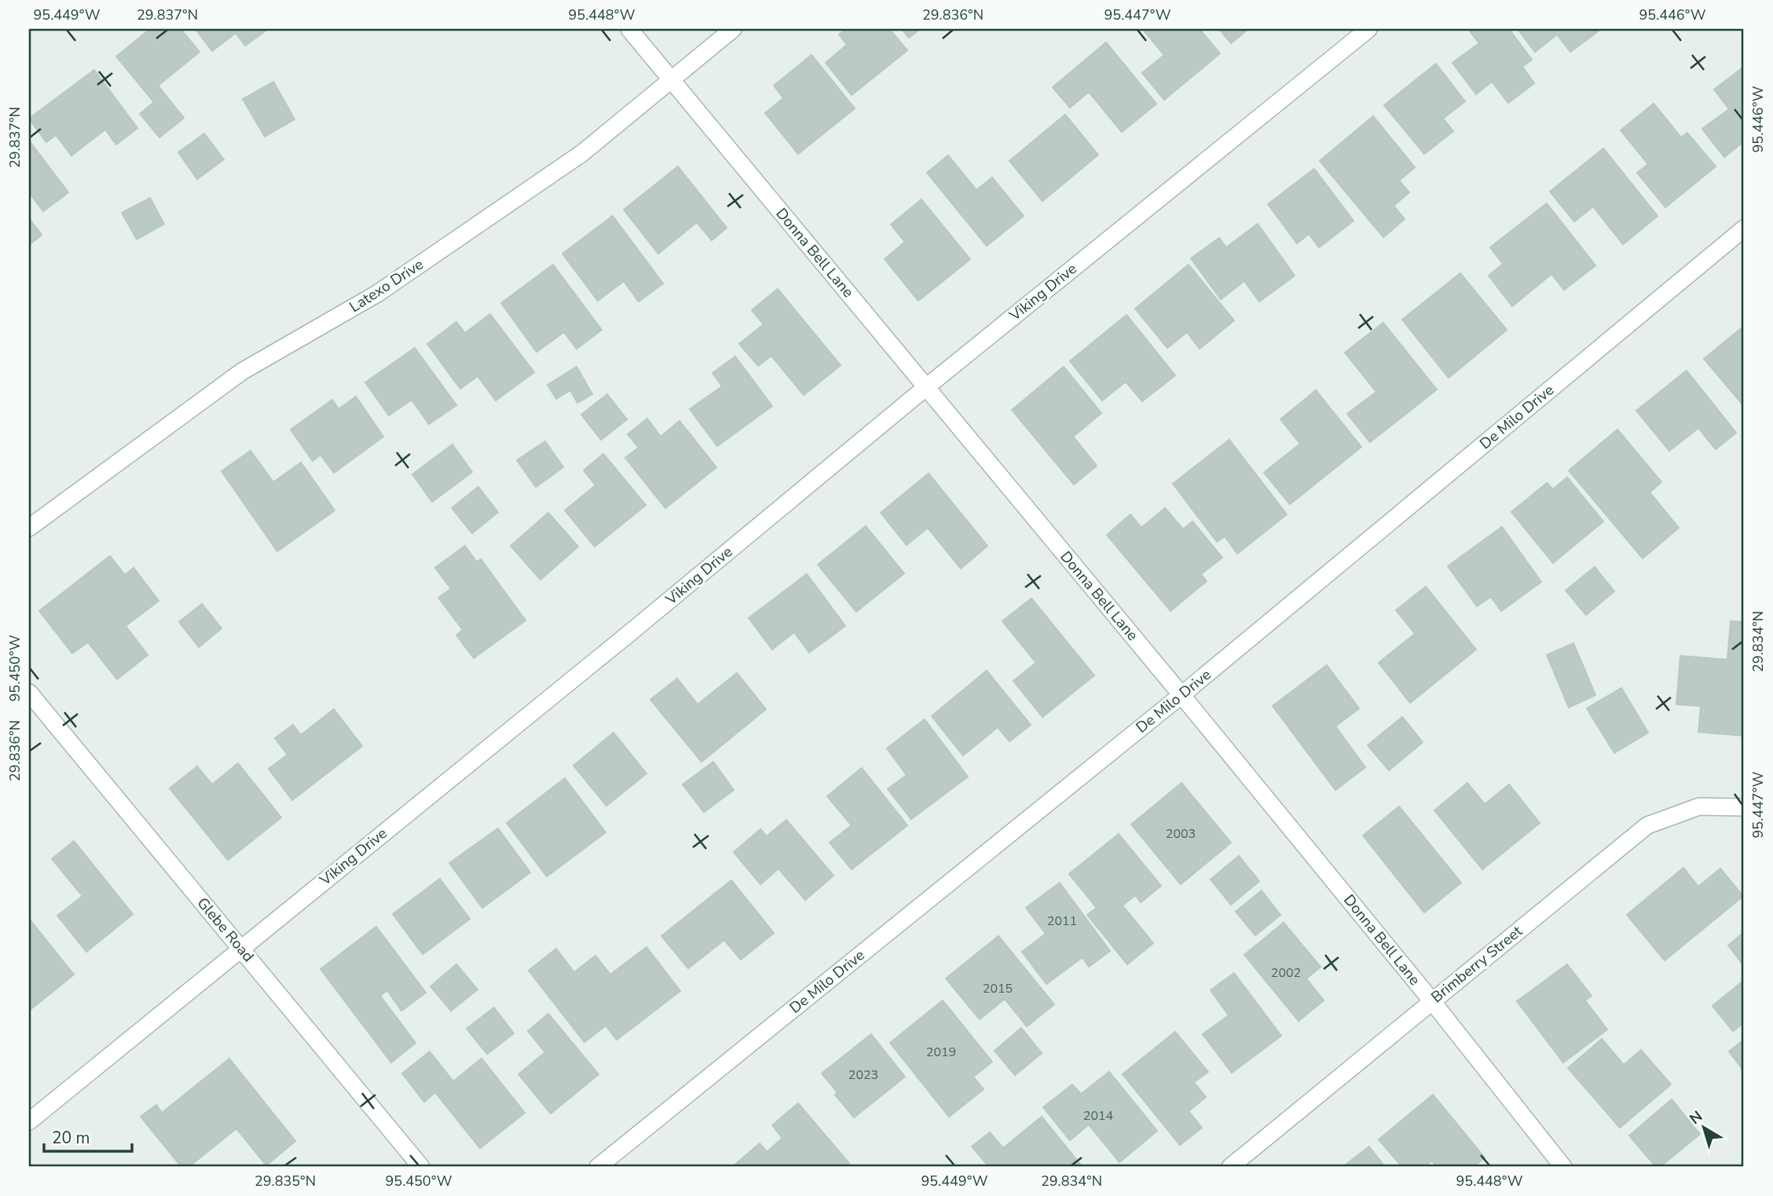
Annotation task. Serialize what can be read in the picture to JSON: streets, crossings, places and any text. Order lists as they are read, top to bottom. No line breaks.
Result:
{"streets":{"street":["Donna Bell Lane","Latexo Drive","Viking Drive","De Milo Drive","Glebe Road","Brimberry Street"]},"crossings":[["Donna Bell Lane","Latexo Drive"],["Donna Bell Lane","Viking Drive"],["Donna Bell Lane","De Milo Drive"],["Donna Bell Lane","Brimberry Street"],["Viking Drive","Glebe Road"]],"house_numbers":["2003","2011","2002","2015","2019","2023","2014"],"scale_bar":"20 m","north":"top left","coordinates":["95.449°W","29.837°N","95.448°W","29.836°N","95.447°W","95.446°W","29.834°N","95.450°W","29.835°N"]}
